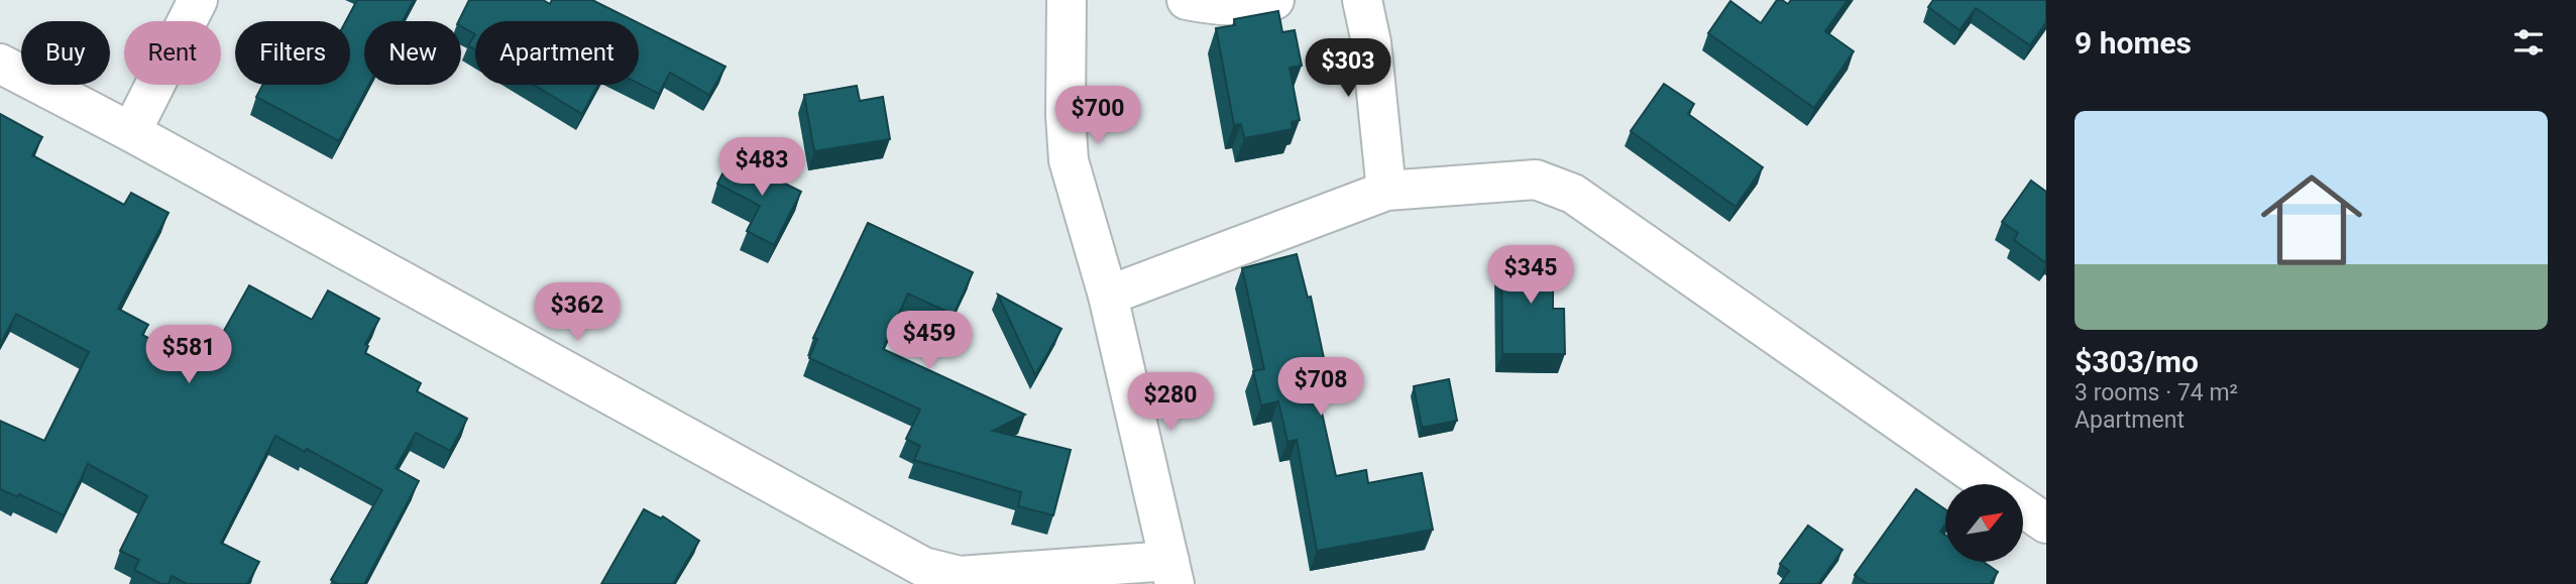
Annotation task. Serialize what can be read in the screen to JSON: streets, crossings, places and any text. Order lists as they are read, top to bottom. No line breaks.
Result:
{"north":"top right","page":{"heading":"9 homes","chip":["Buy","Rent","Filters","New","Apartment"],"price":["$303","$700","$483","$345","$362","$459","$581","$708","$280"],"list":[{"name":"$303/mo","note":"3 rooms · 74 m² · Apartment"}]}}
